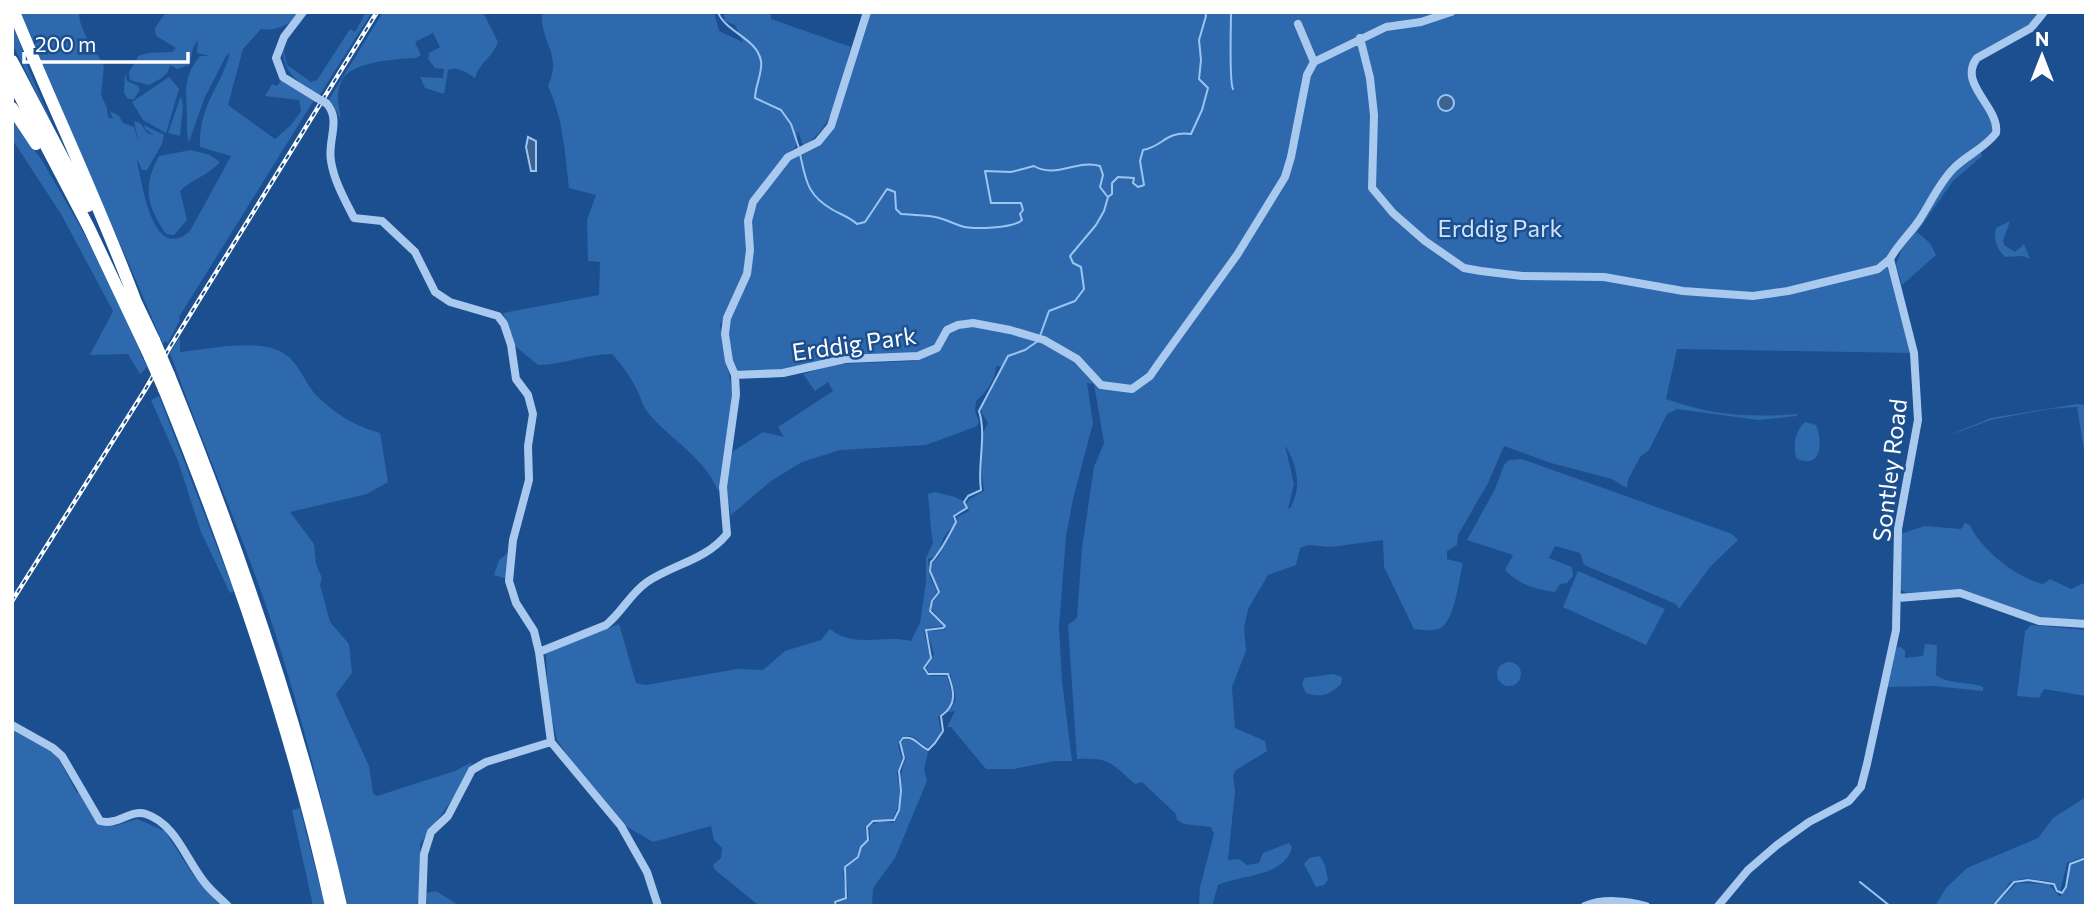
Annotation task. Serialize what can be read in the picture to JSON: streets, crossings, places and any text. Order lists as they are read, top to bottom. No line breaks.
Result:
{"streets":{"street":["Erddig Park","Sontley Road"]},"parks":["Erddig Park"],"scale_bar":"200 m","north":"top"}
